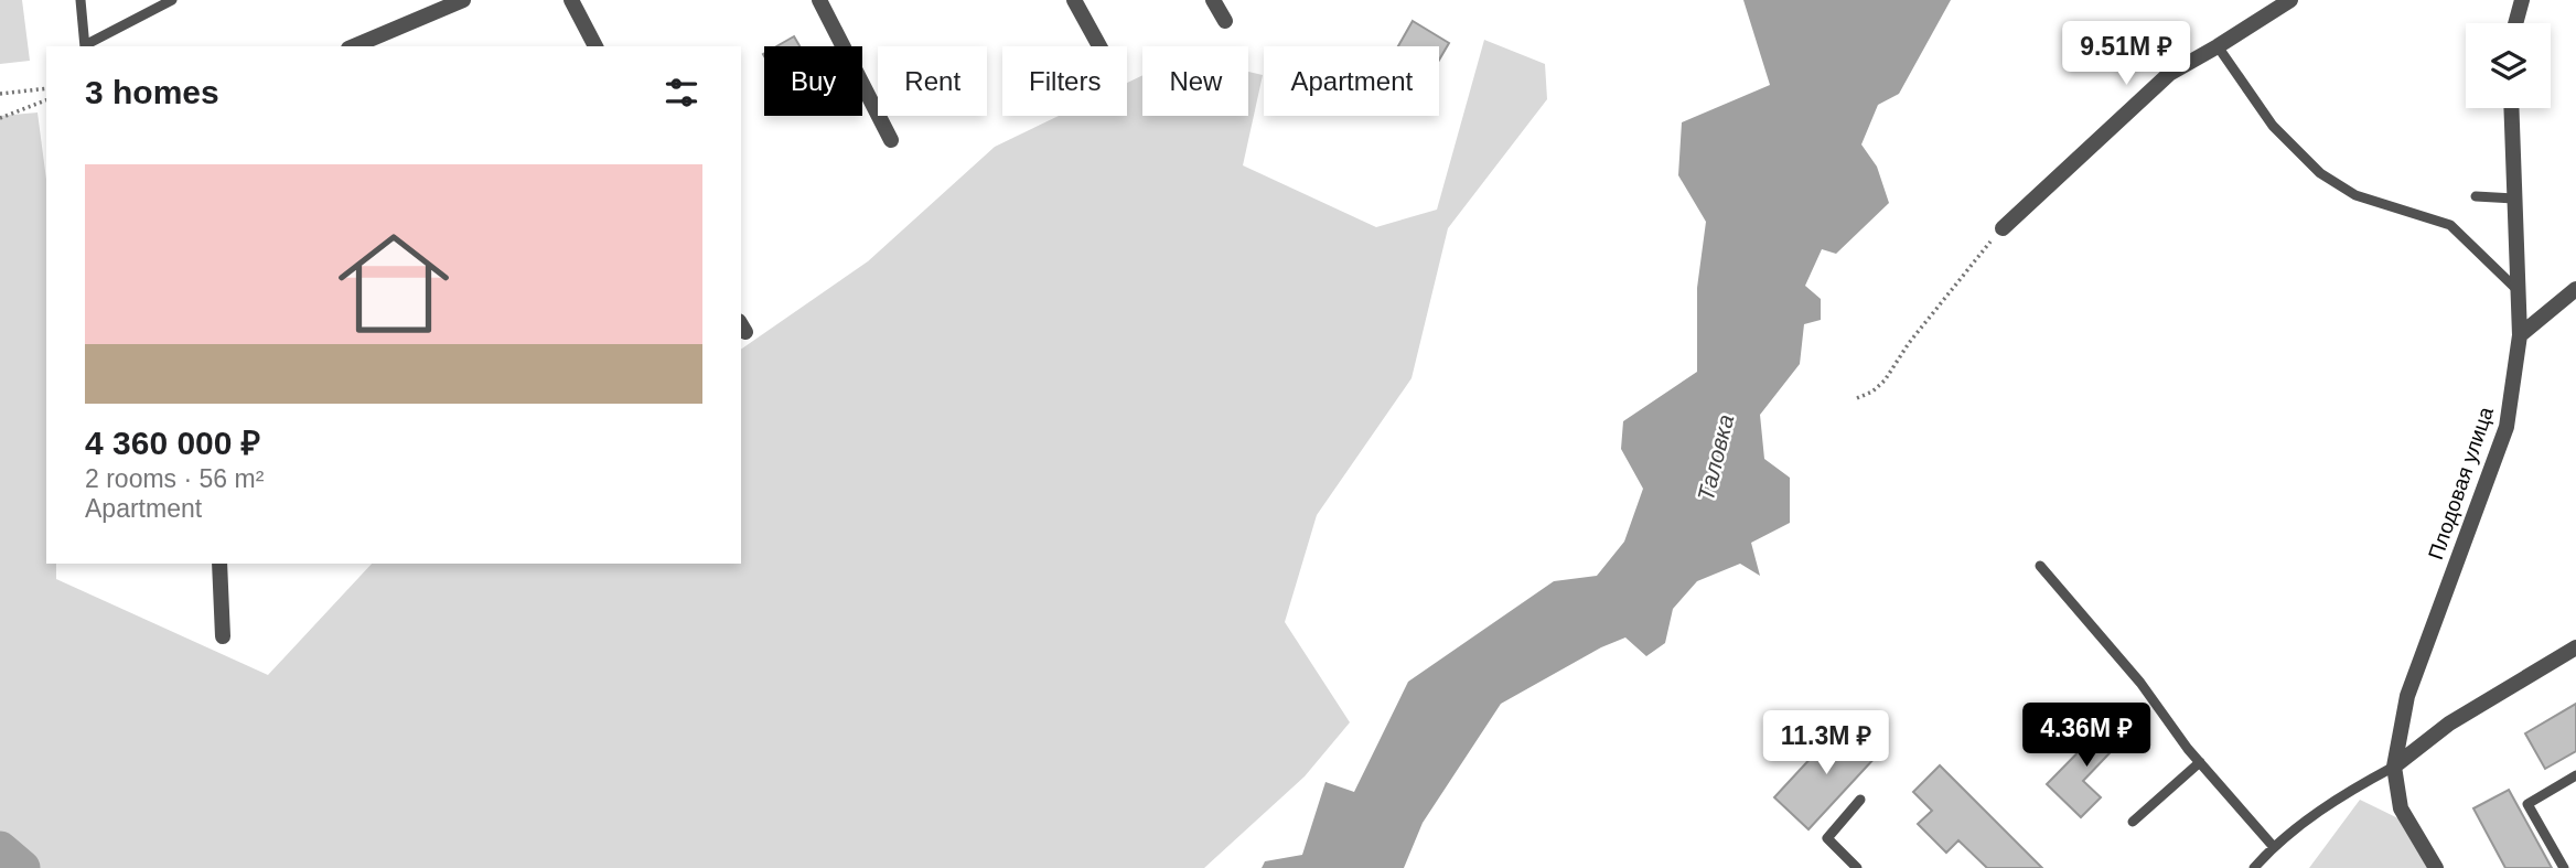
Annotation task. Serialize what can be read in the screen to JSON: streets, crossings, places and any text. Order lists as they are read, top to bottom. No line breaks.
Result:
{"streets":{"street":["Плодовая улица"]},"water":["Таловка"],"page":{"price":["9.51M ₽","4.36M ₽","11.3M ₽"],"chip":["Buy","Rent","Filters","New","Apartment"],"heading":"3 homes","list":[{"name":"4 360 000 ₽","note":"2 rooms · 56 m² · Apartment"}]}}
